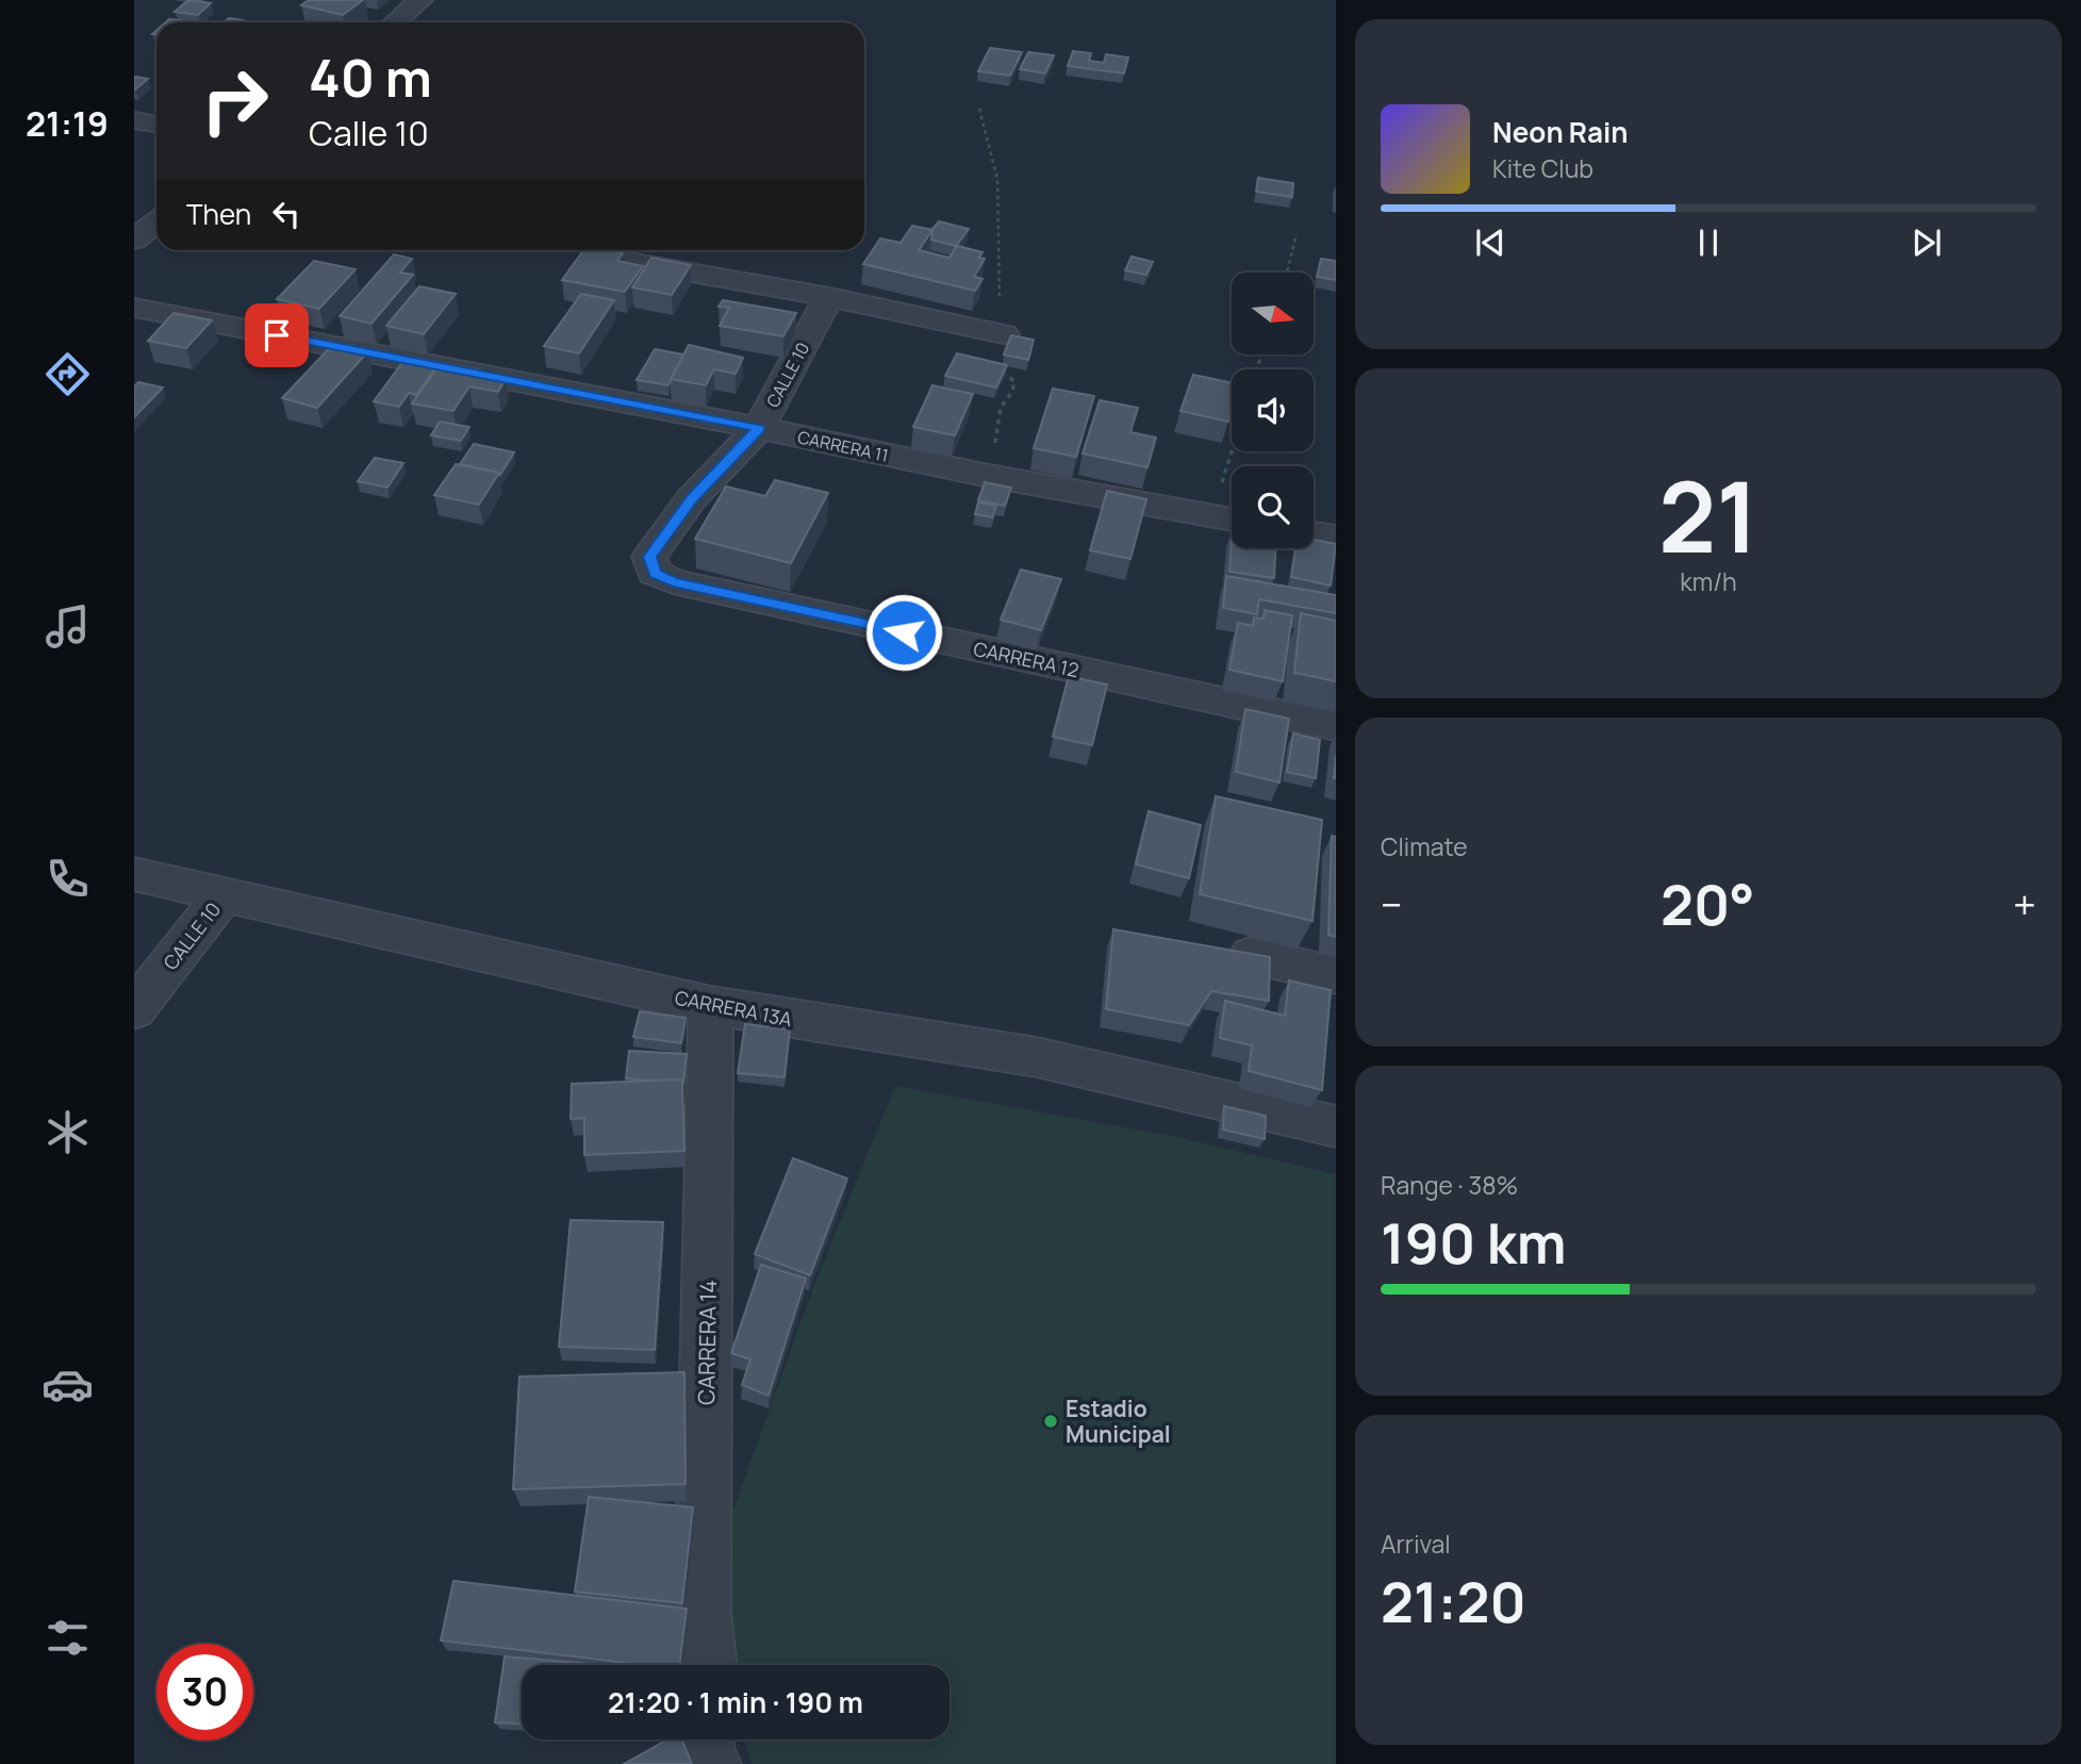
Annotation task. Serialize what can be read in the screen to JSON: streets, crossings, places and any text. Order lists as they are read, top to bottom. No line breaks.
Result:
{"streets":{"street":["CALLE 10","CARRERA 11","CARRERA 12","CARRERA 13A","CARRERA 14"]},"crossings":[["CALLE 10","CARRERA 11"],["CALLE 10","CARRERA 12"],["CALLE 10","CARRERA 13A"],["CARRERA 13A","CARRERA 14"]],"places":["Estadio Municipal"],"north":"right","page":{"tabs":"21:19","turn":["40 m","Calle 10"],"song":["Neon Rain","Kite Club"],"then":"Then","tile":[["21","km/h"],"Climate",["Range · 38%","190 km"],["Arrival","21:20"]],"heat":["−","20°","+"],"limit":"30","trip":"21:20 · 1 min · 190 m"}}
